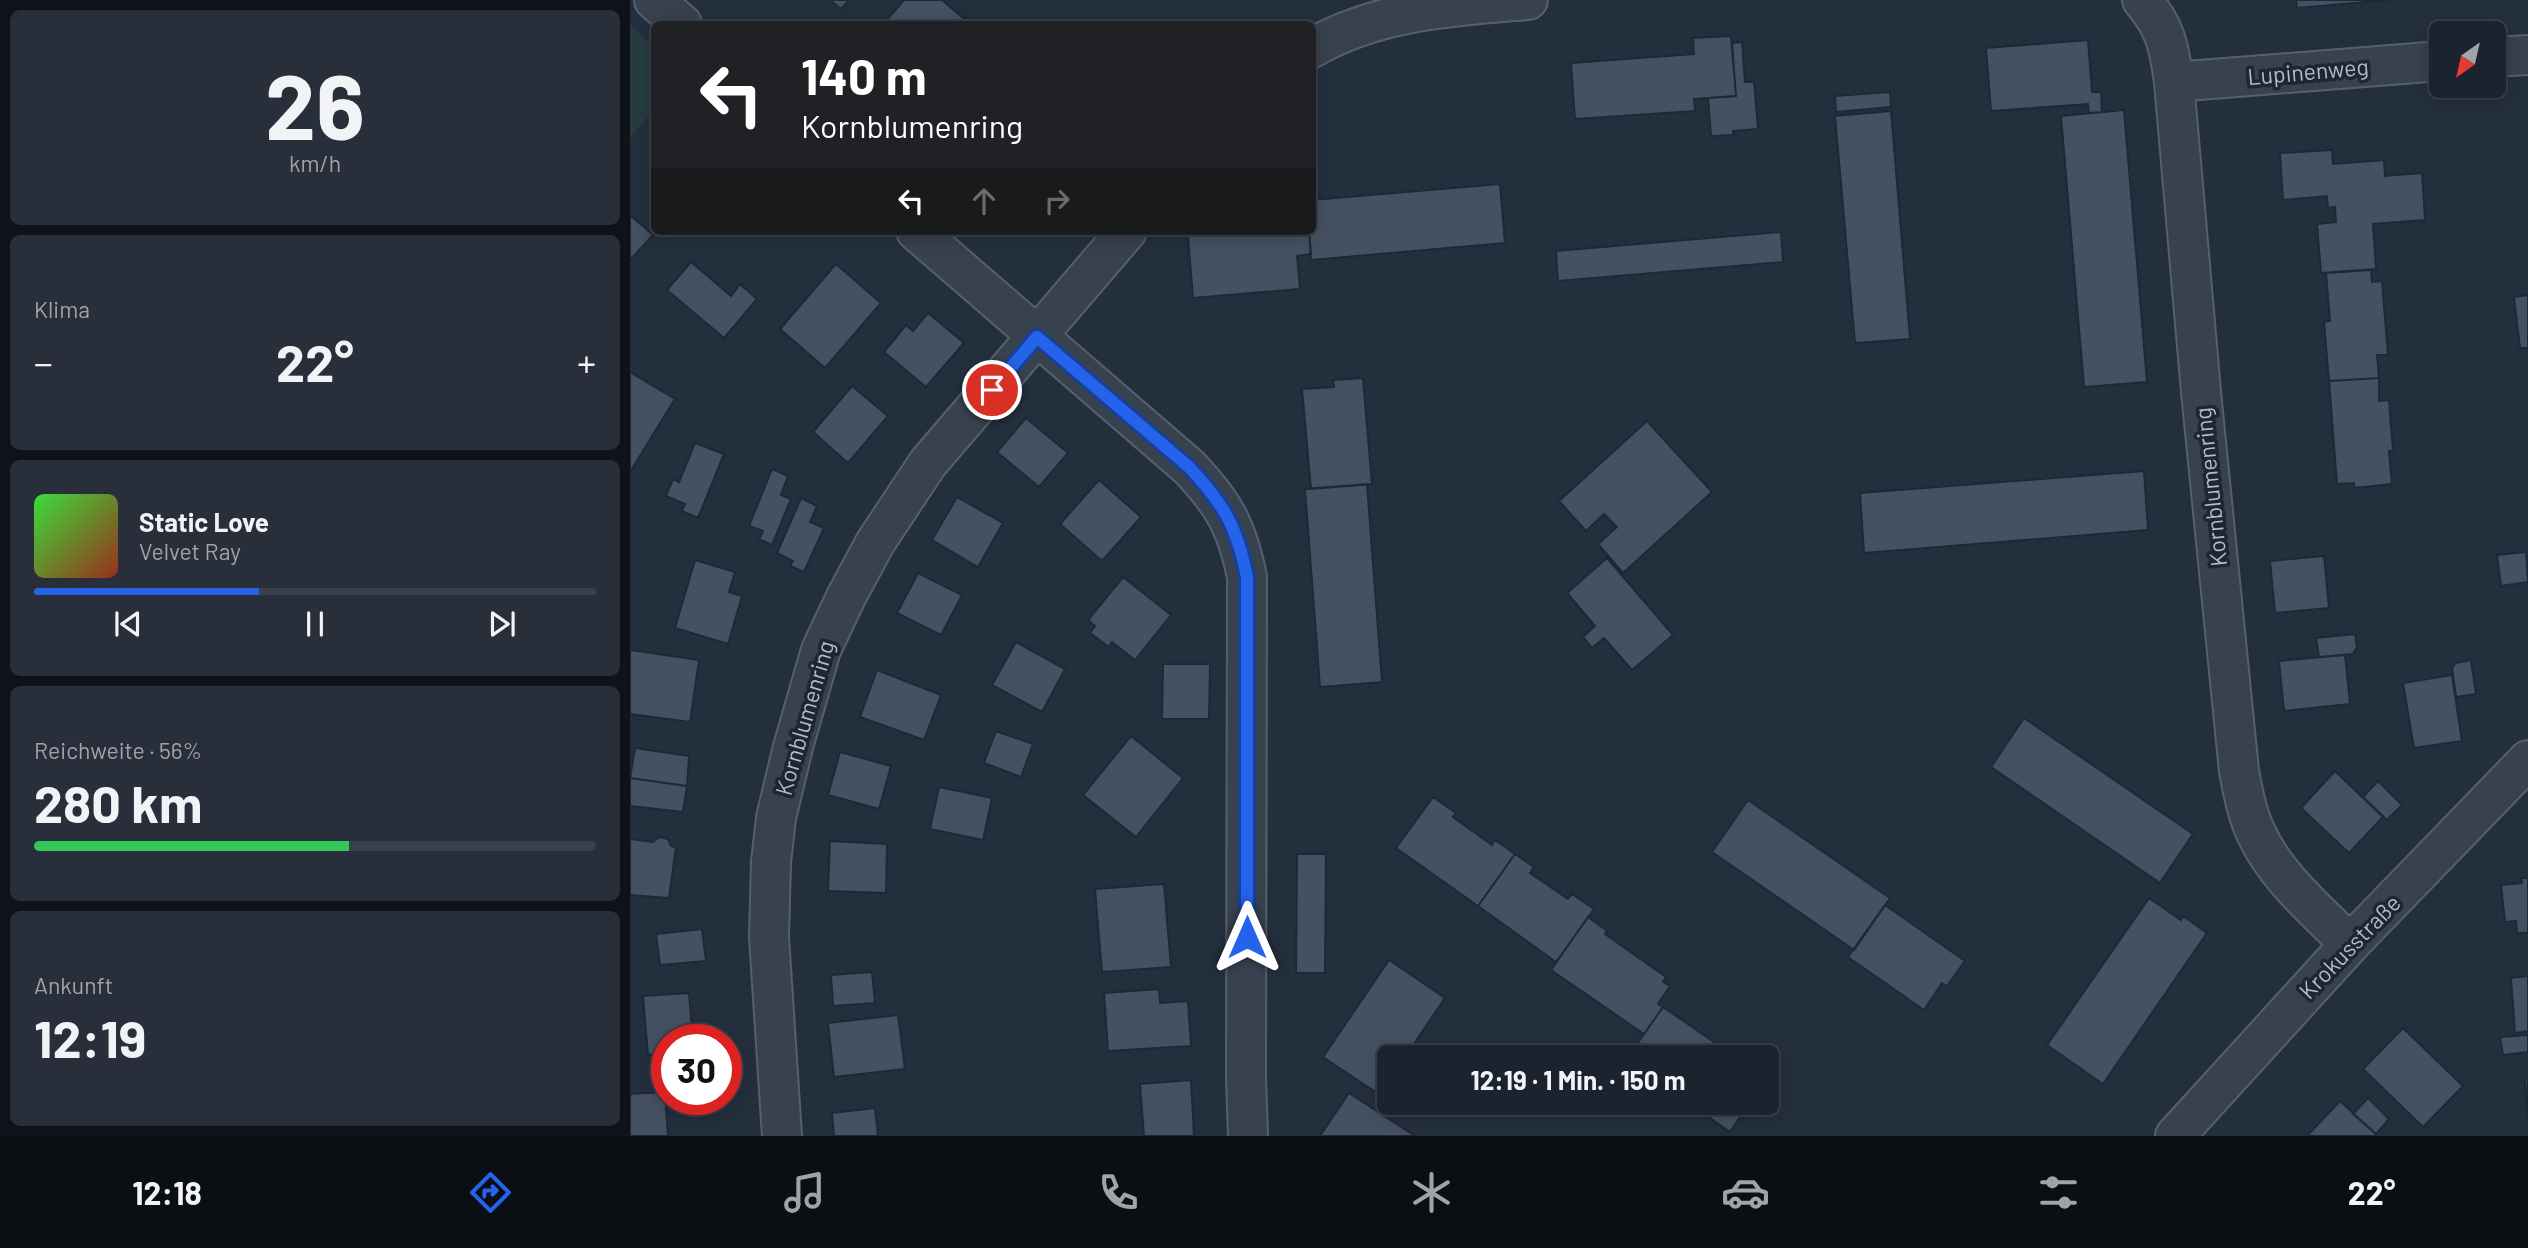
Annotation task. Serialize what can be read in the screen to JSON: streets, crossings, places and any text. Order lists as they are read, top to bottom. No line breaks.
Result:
{"streets":{"street":["Lupinenweg","Kornblumenring","Krokusstraße"]},"crossings":[["Lupinenweg","Kornblumenring"],["Kornblumenring","Krokusstraße"]],"north":"bottom left","page":{"tile":[["26","km/h"],"Klima",["Reichweite · 56%","280 km"],["Ankunft","12:19"]],"turn":["140 m","Kornblumenring"],"heat":["−","22°","+"],"song":["Static Love","Velvet Ray"],"limit":"30","trip":"12:19 · 1 Min. · 150 m","tabs":["12:18","22°"]}}
